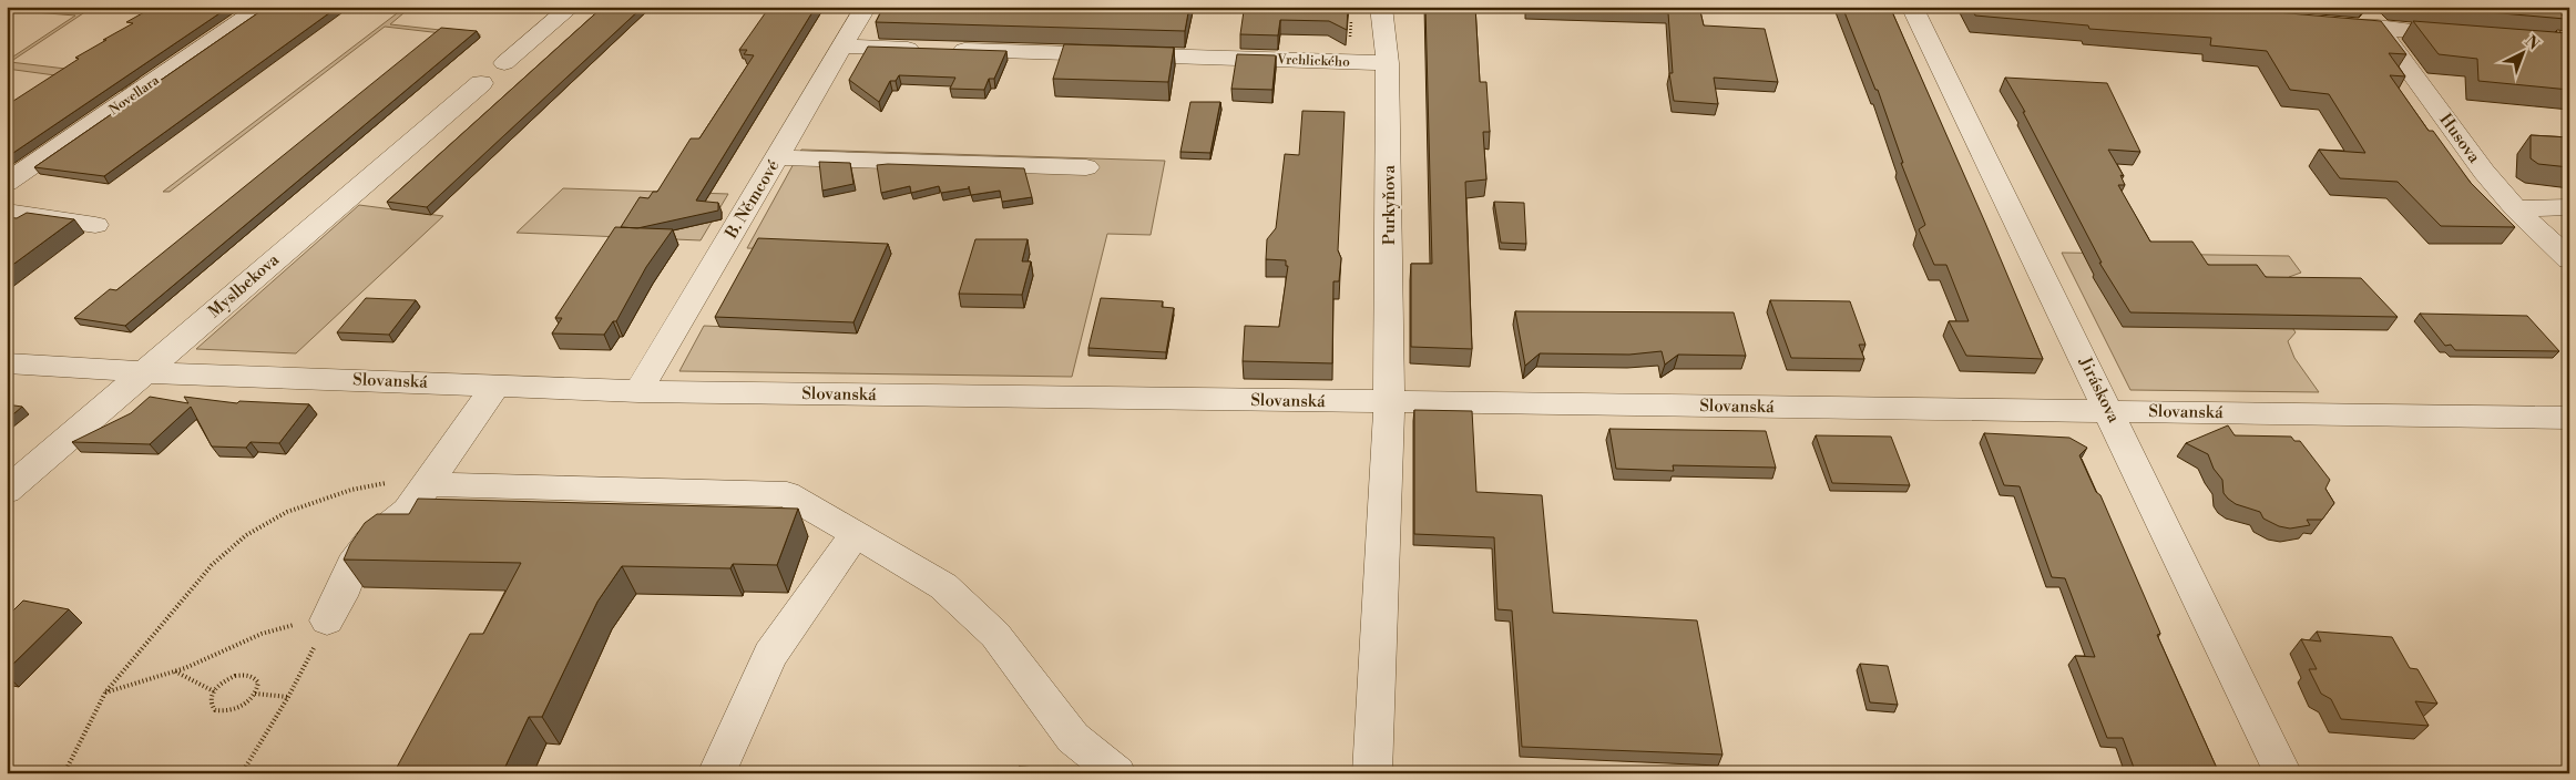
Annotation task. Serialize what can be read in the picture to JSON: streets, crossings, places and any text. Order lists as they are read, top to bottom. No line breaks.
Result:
{"streets":{"street":["Vrchlického","Novellara","Husova","B. Němcové","Purkyňova","Myslbekova","Slovanská","Jiráskova"]},"crossings":[["Vrchlického","B. Němcové"],["Vrchlického","Purkyňova"],["B. Němcové","Slovanská"],["Purkyňova","Slovanská"],["Myslbekova","Slovanská"],["Slovanská","Jiráskova"]],"north":"top right"}
